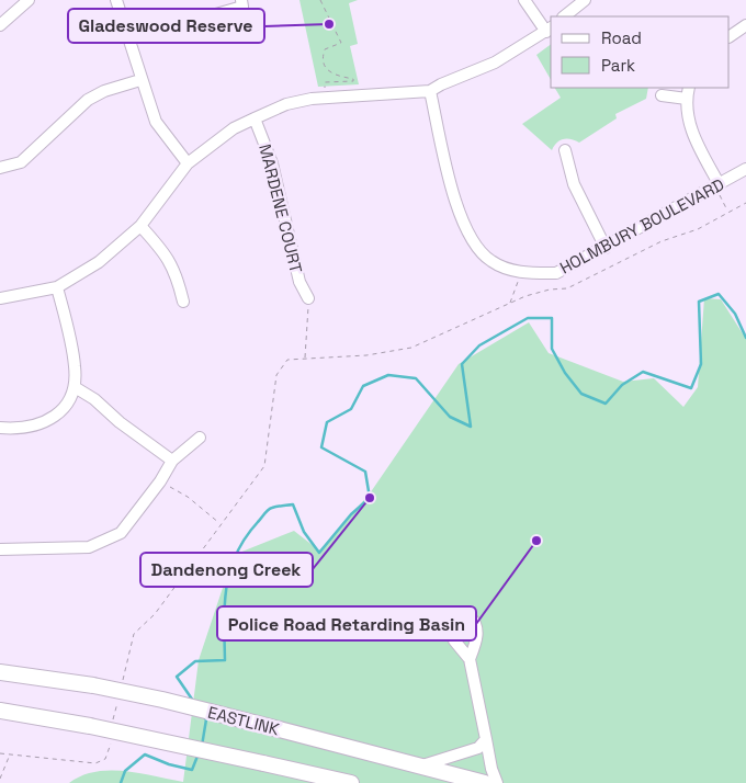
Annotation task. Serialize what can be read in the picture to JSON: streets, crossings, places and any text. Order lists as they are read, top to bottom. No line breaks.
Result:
{"streets":{"highway":["EASTLINK"],"street":["MARDENE COURT","HOLMBURY BOULEVARD"]},"places":["Gladeswood Reserve","Dandenong Creek","Police Road Retarding Basin"],"legend":["Road","Park"]}
